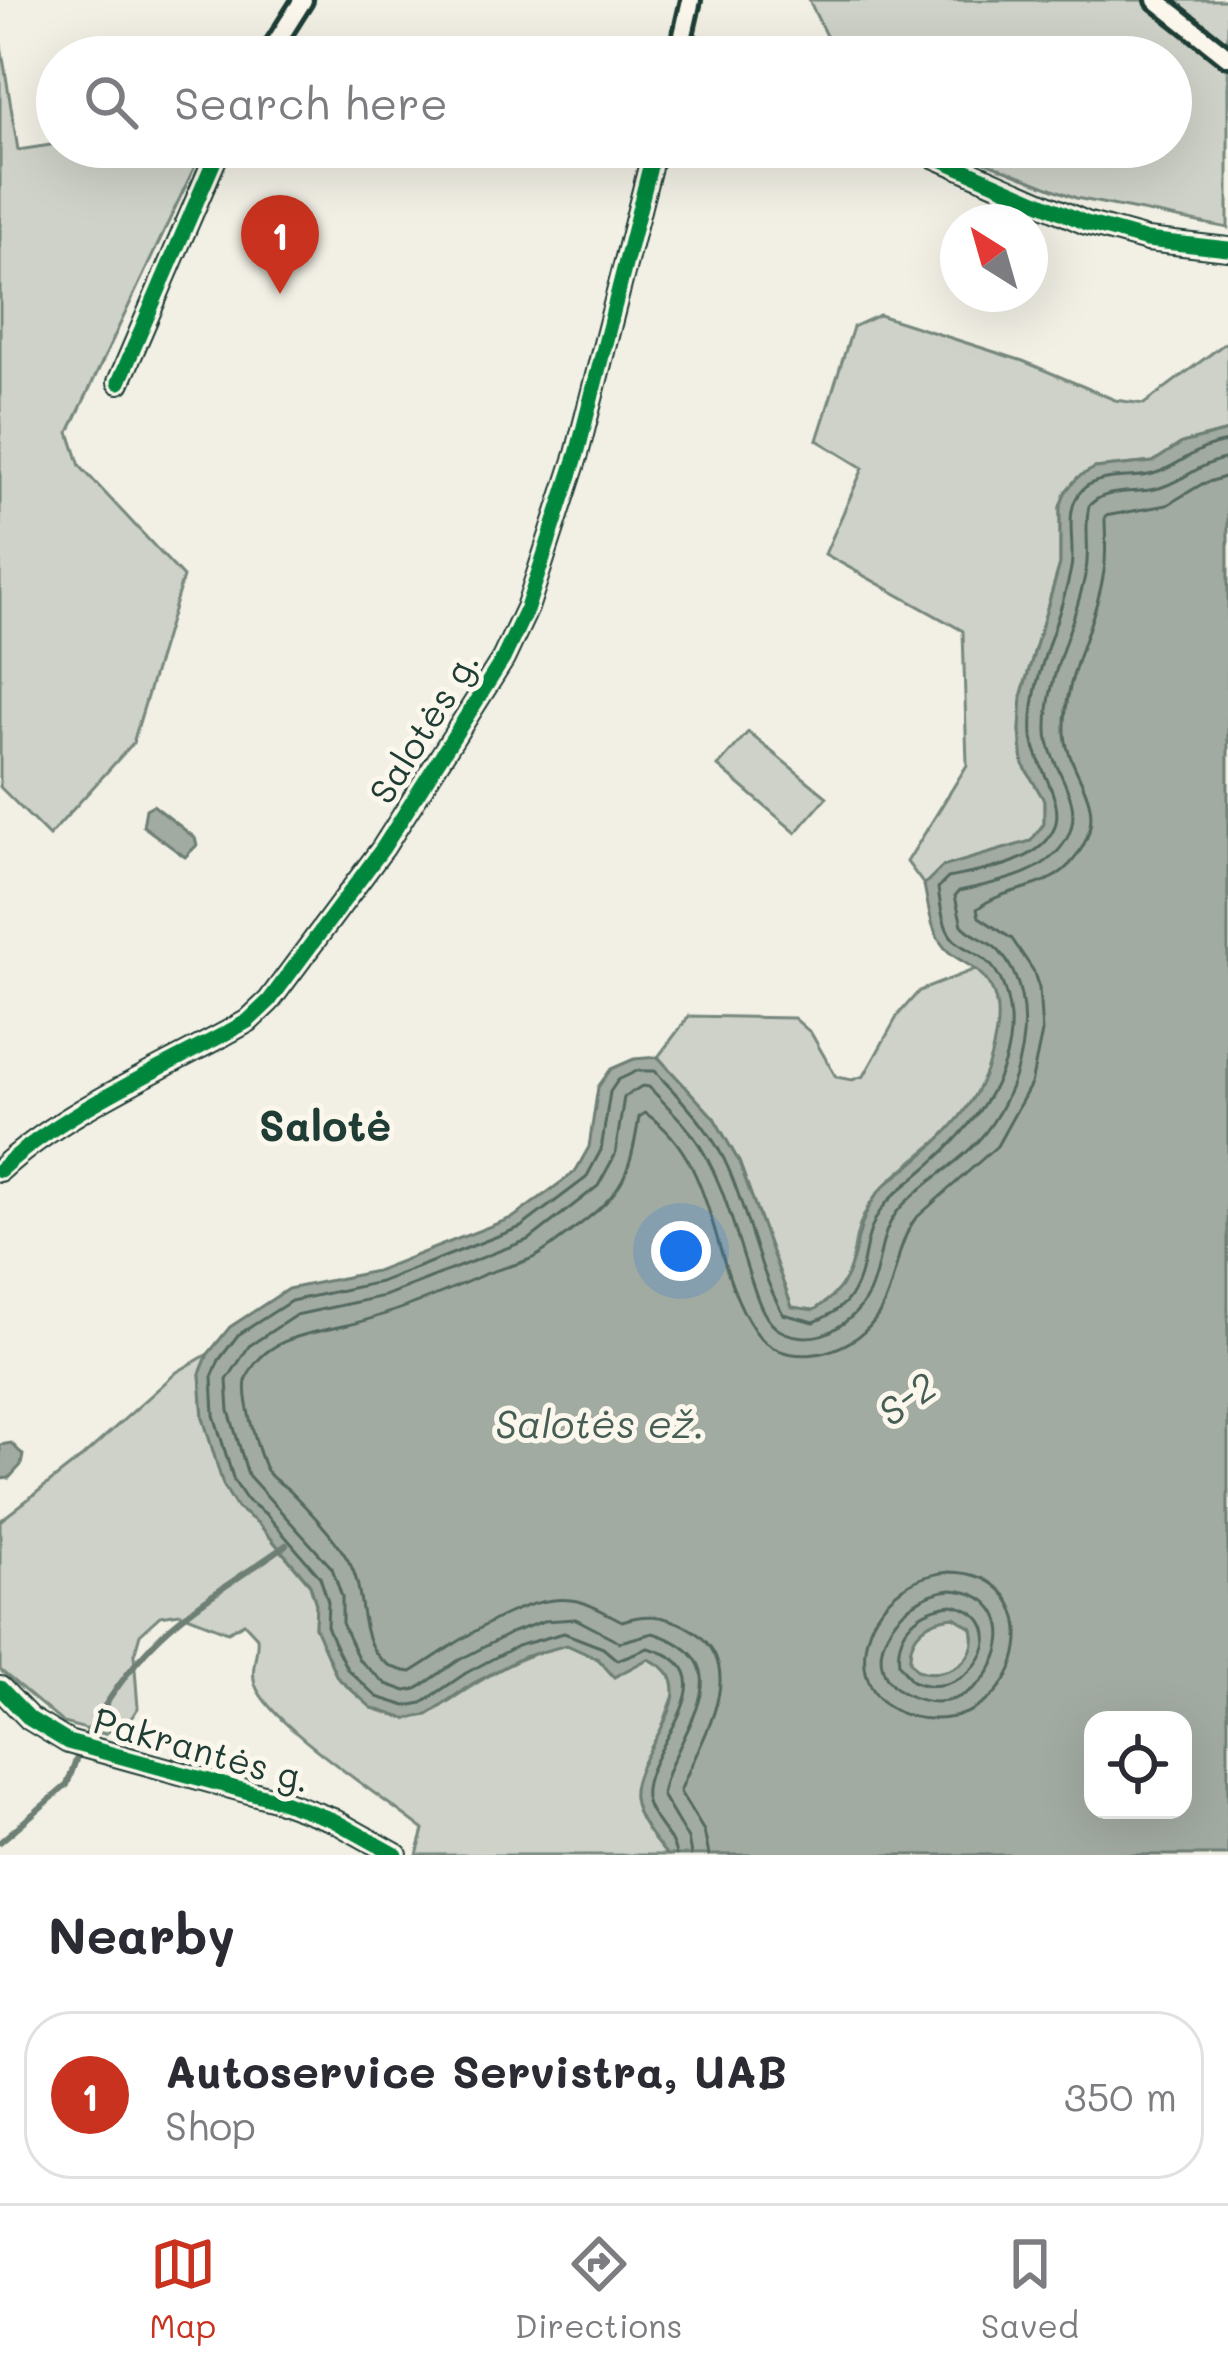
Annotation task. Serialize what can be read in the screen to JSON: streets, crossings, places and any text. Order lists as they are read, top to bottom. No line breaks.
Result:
{"streets":{"street":["Salotės g.","Pakrantės g."]},"districts":["Salotė"],"water":["S-2","Salotės ež."],"north":"top left","page":{"search":"Search here","pins":"1","heading":"Nearby","list":[{"mark":"1","name":"Autoservice Servistra, UAB","note":"Shop","value":"350 m"}],"nav":["Map","Directions","Saved"]}}
